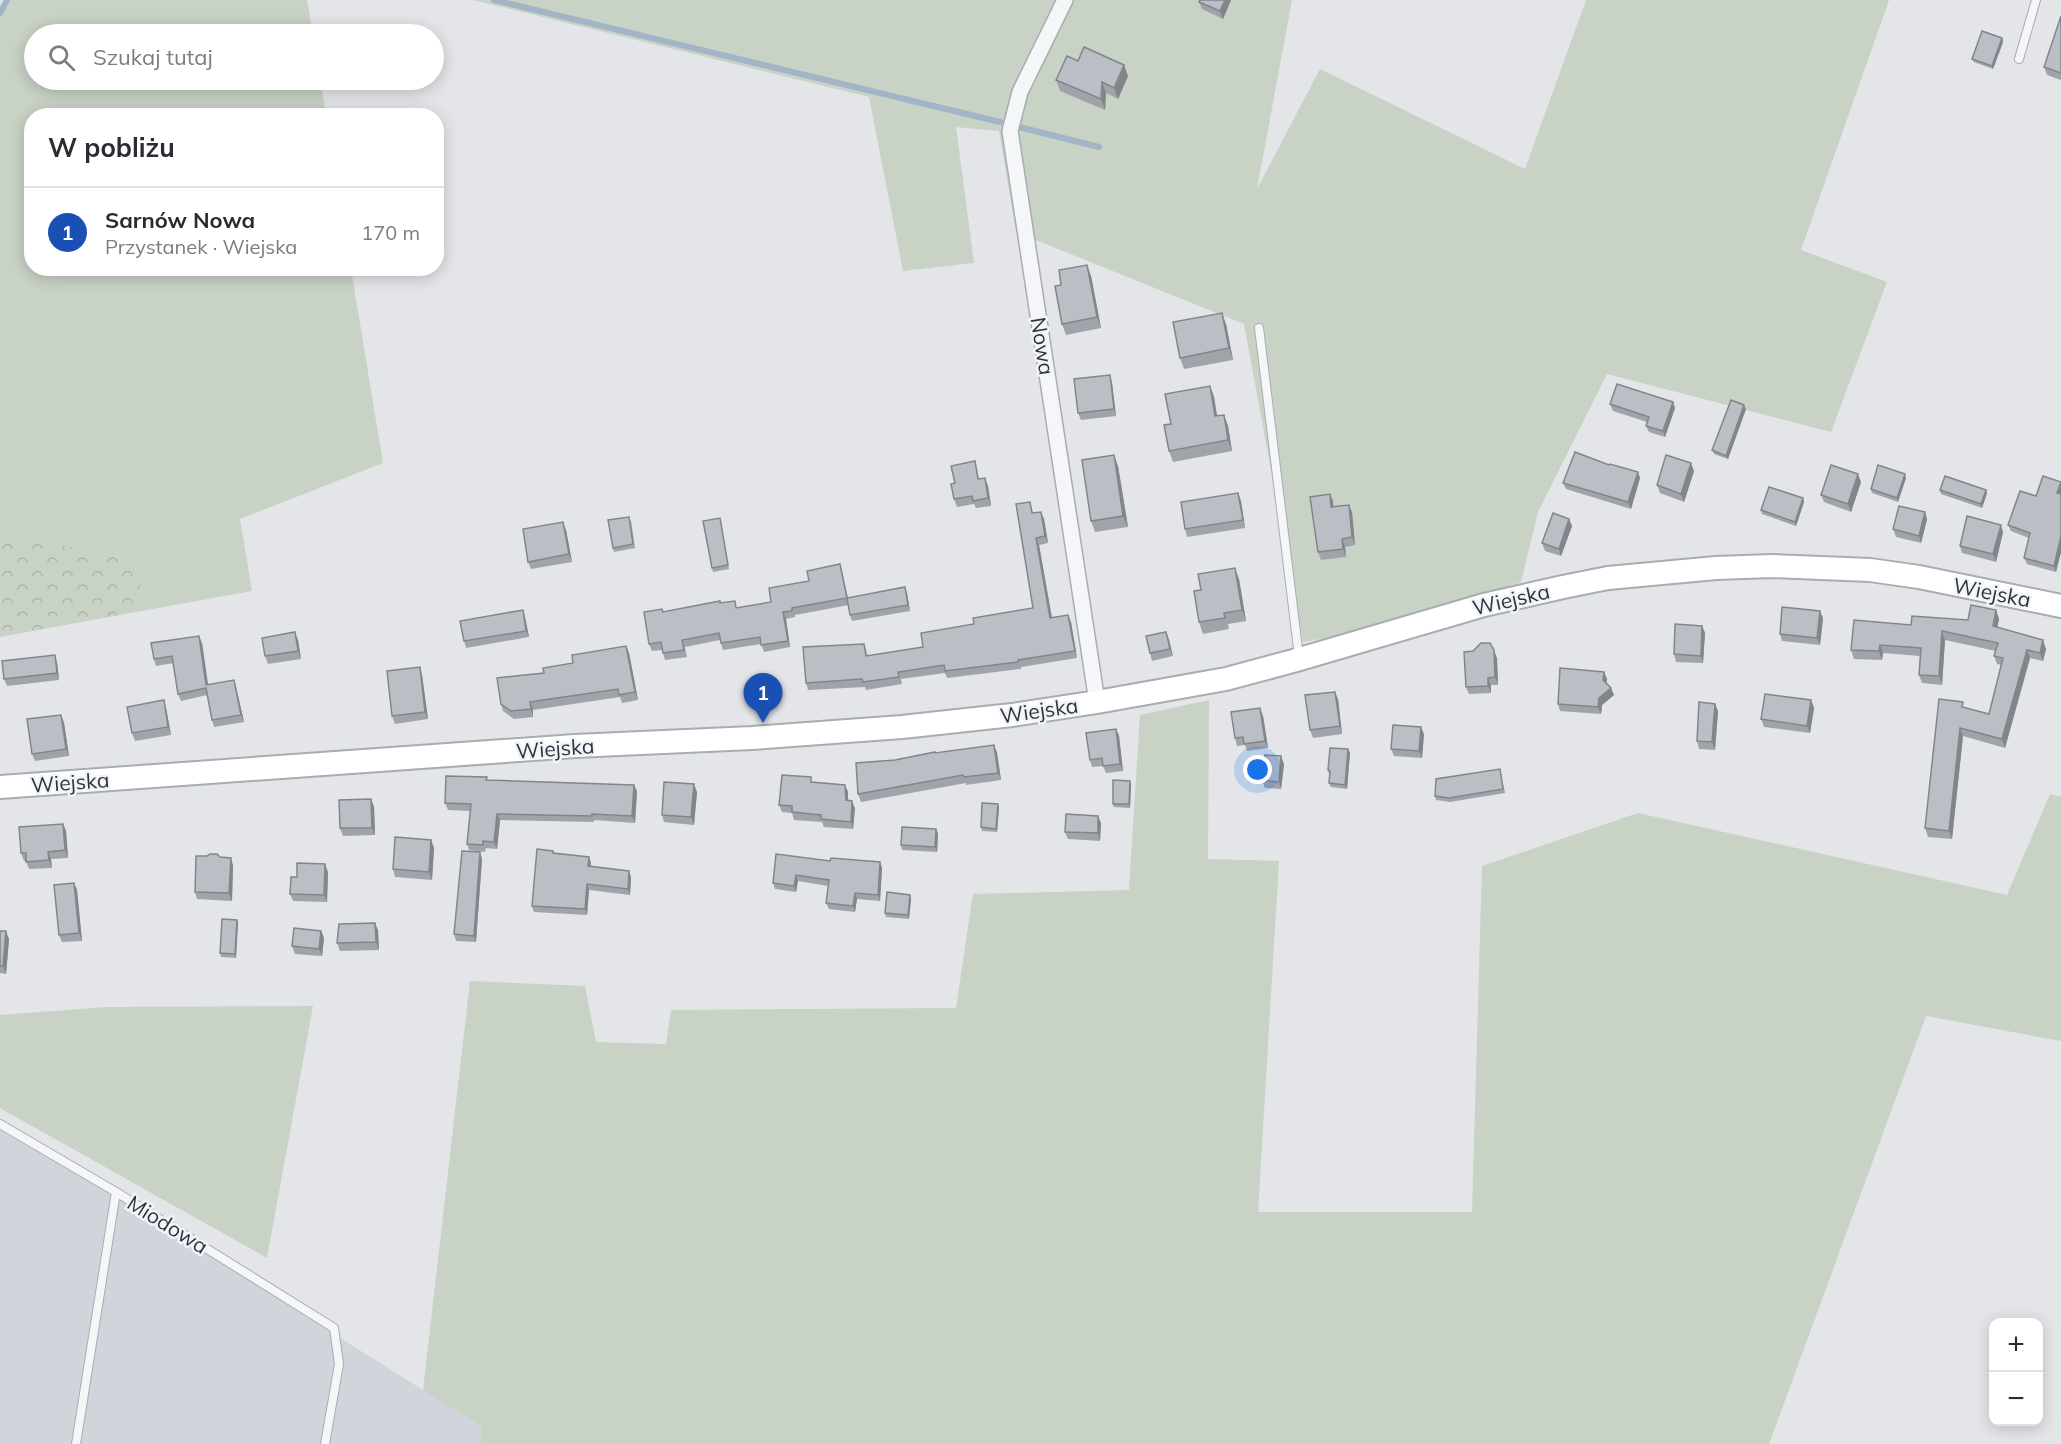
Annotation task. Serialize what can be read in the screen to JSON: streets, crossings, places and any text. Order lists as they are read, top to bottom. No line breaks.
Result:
{"streets":{"street":["Nowa","Wiejska"],"lane":["Miodowa"]},"crossings":[["Nowa","Wiejska"]],"page":{"search":"Szukaj tutaj","heading":"W pobliżu","list":[{"mark":"1","name":"Sarnów Nowa","note":"Przystanek · Wiejska","value":"170 m"}],"pins":"1","map_buttons":["+","−"]}}
